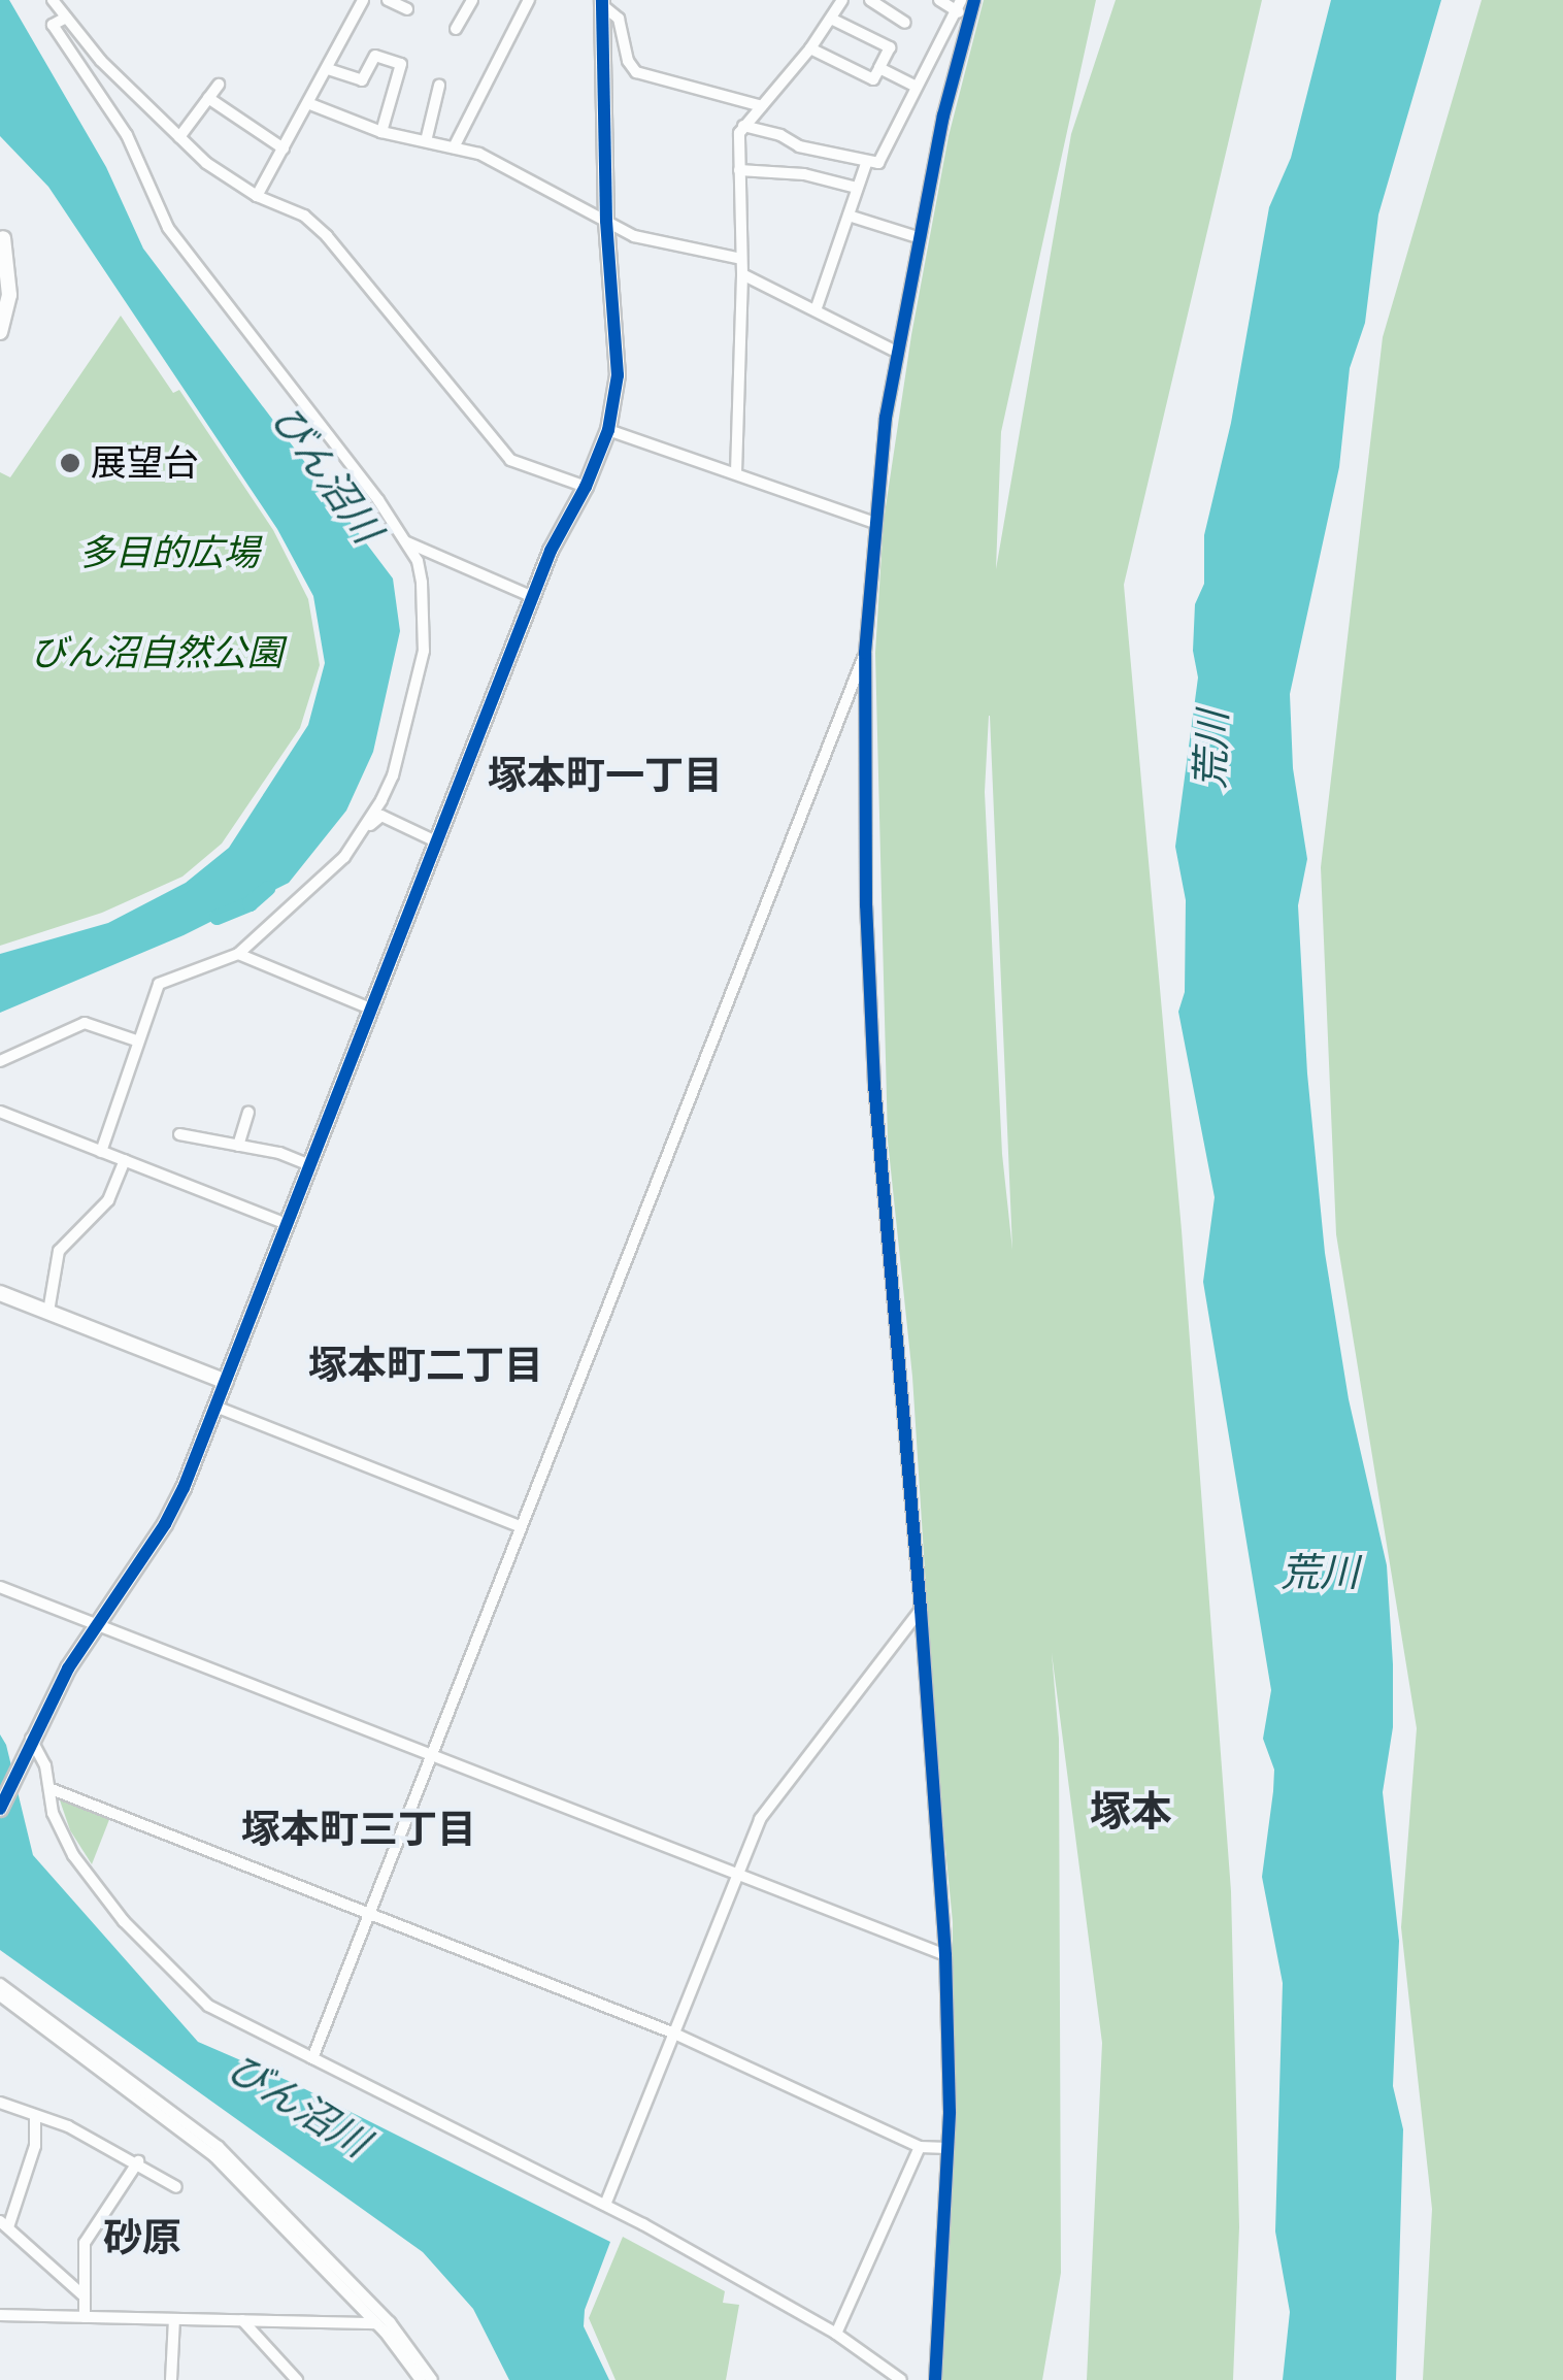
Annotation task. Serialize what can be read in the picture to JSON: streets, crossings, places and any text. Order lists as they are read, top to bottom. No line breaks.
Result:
{"districts":["塚本町一丁目","塚本町二丁目","塚本","塚本町三丁目","砂原"],"water":["びん沼川","荒川"],"parks":["多目的広場","びん沼自然公園"],"places":["展望台"]}
